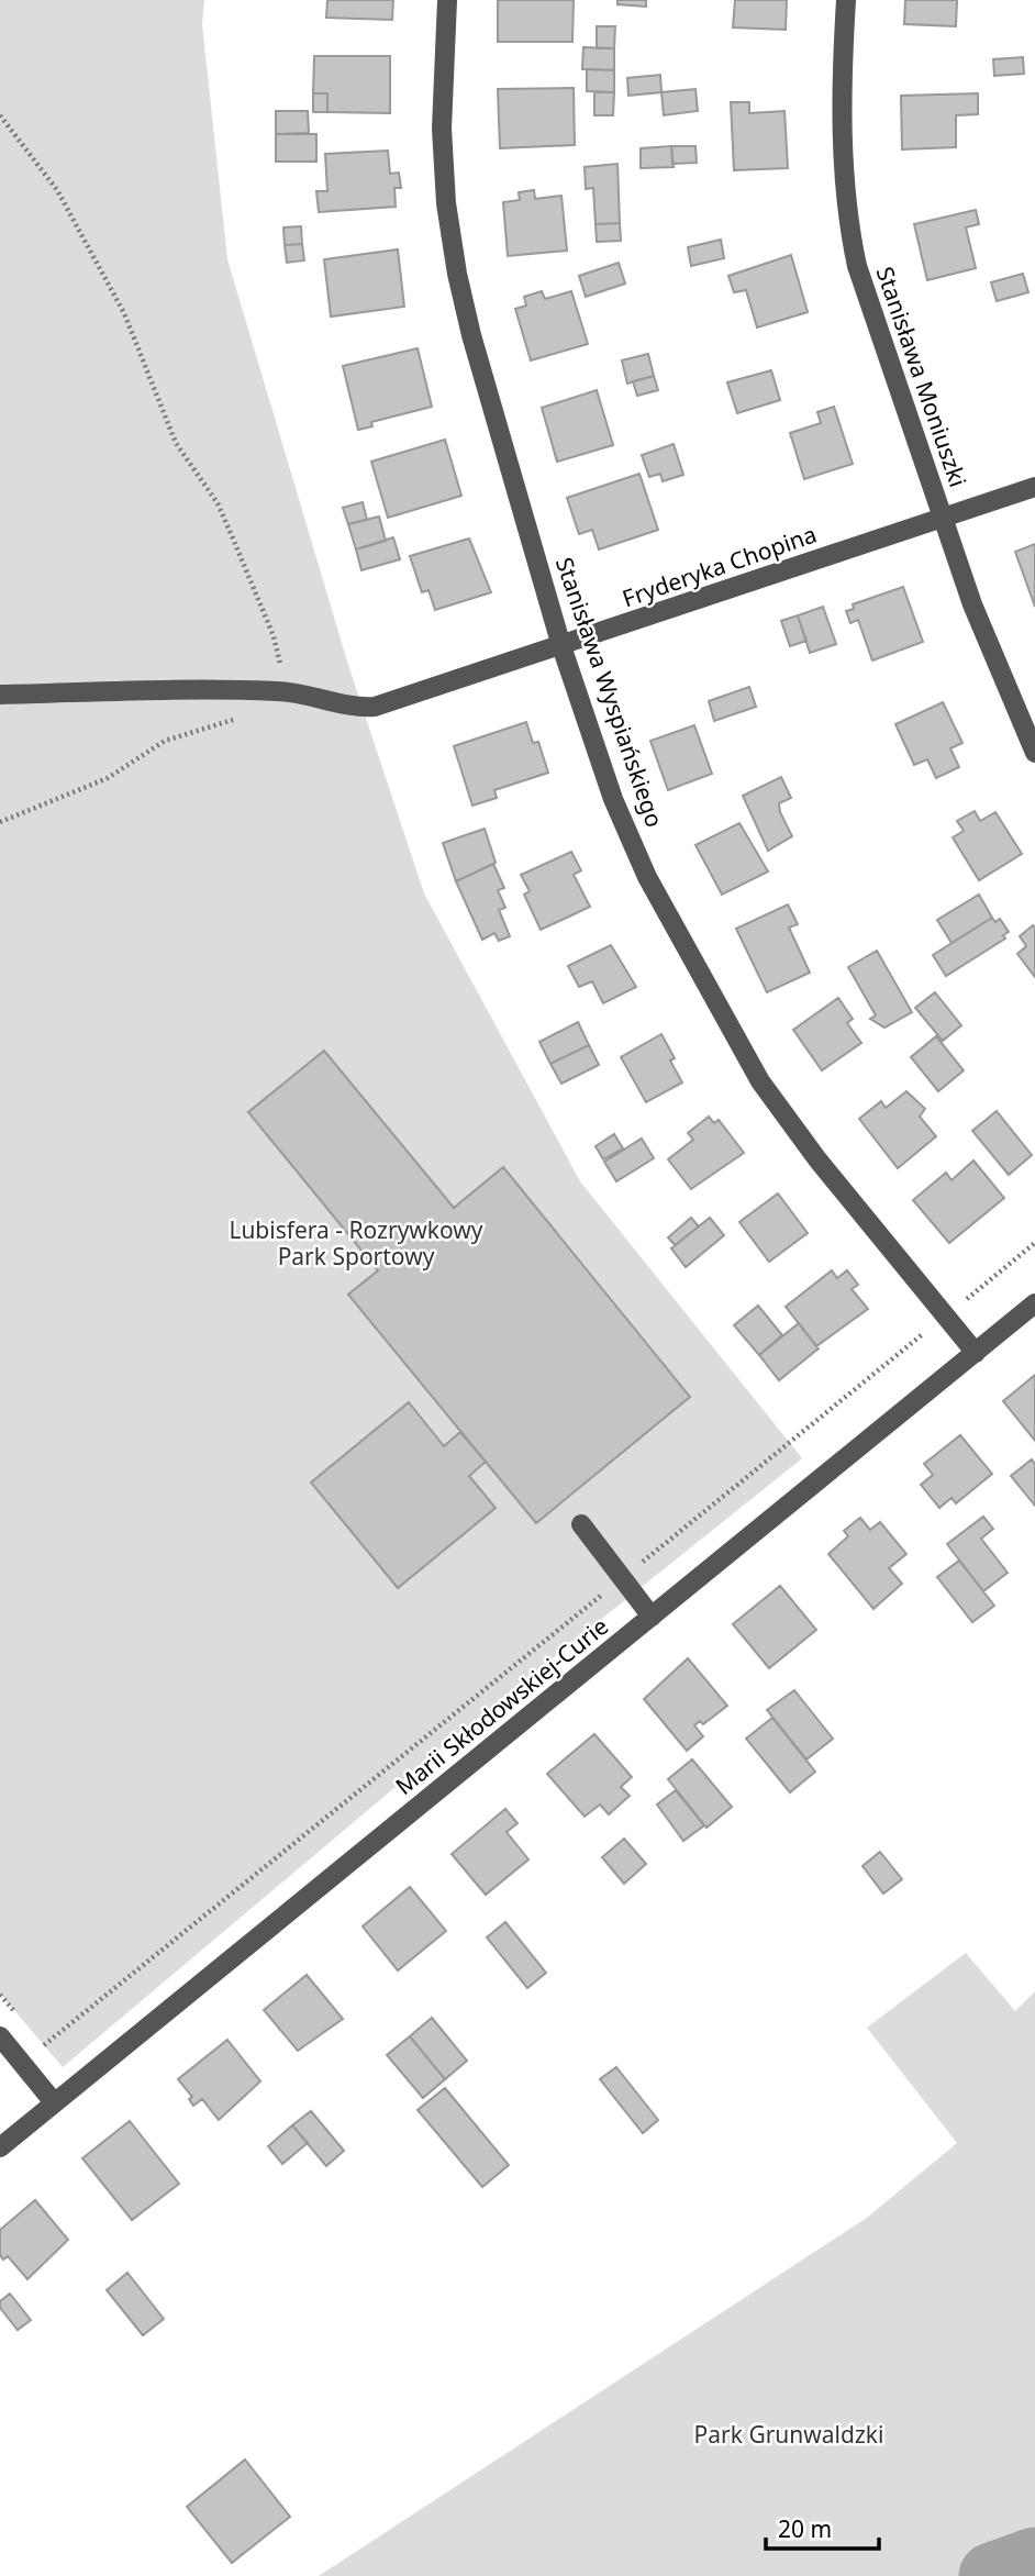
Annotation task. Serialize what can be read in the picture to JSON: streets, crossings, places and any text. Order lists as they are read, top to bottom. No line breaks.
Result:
{"streets":{"street":["Stanisława Moniuszki","Fryderyka Chopina","Stanisława Wyspiańskiego","Marii Skłodowskiej-Curie"]},"crossings":[["Stanisława Moniuszki","Fryderyka Chopina"],["Fryderyka Chopina","Stanisława Wyspiańskiego"],["Stanisława Wyspiańskiego","Marii Skłodowskiej-Curie"]],"parks":["Lubisfera - Rozrywkowy Park Sportowy","Park Grunwaldzki"],"scale_bar":"20 m"}
